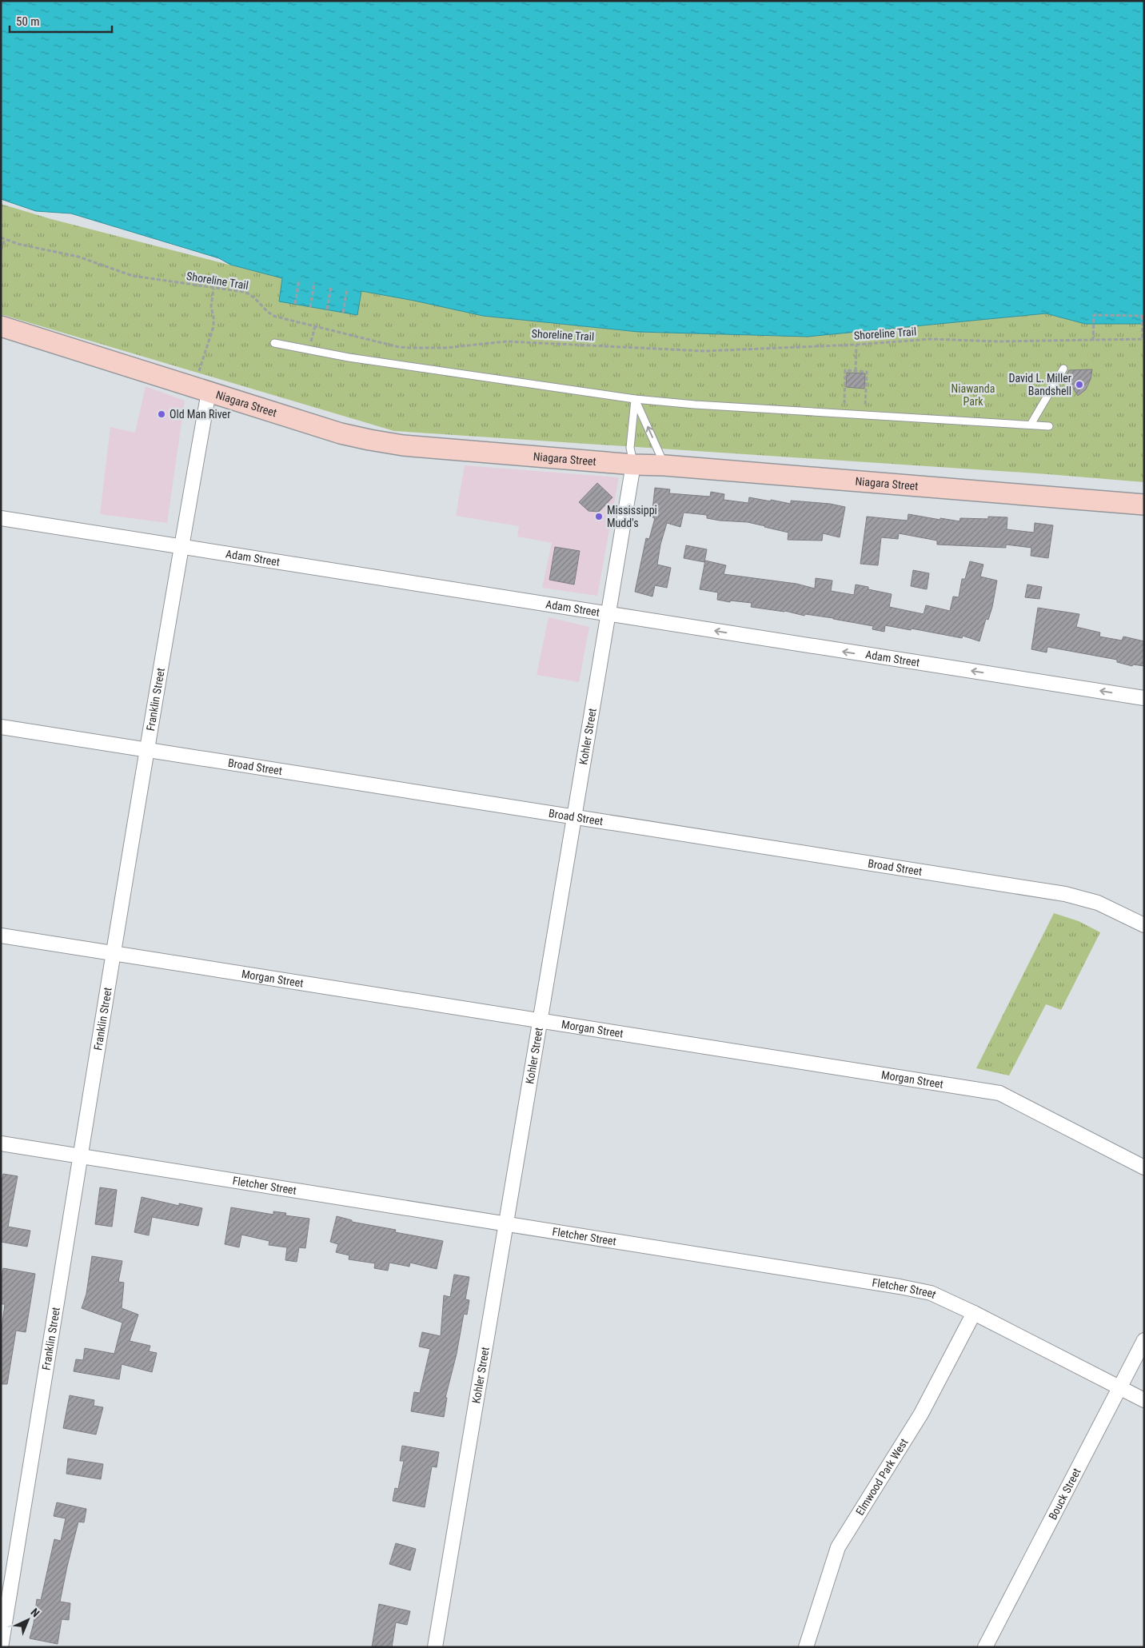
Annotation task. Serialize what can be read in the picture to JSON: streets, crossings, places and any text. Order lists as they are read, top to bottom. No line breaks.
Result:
{"streets":{"main road":["Niagara Street"],"street":["Adam Street","Franklin Street","Kohler Street","Broad Street","Morgan Street","Fletcher Street","Elmwood Park West","Bouck Street"],"path":["Shoreline Trail"]},"crossings":[["Niagara Street","Franklin Street"],["Niagara Street","Kohler Street"],["Adam Street","Franklin Street"],["Adam Street","Kohler Street"],["Franklin Street","Broad Street"],["Franklin Street","Morgan Street"],["Franklin Street","Fletcher Street"],["Kohler Street","Broad Street"],["Kohler Street","Morgan Street"],["Kohler Street","Fletcher Street"],["Fletcher Street","Elmwood Park West"],["Fletcher Street","Bouck Street"]],"one_way":["Adam Street"],"parks":["Niawanda Park"],"places":["David L. Miller Bandshell","Old Man River","Mississippi Mudd's"],"scale_bar":"50 m","north":"top right"}
